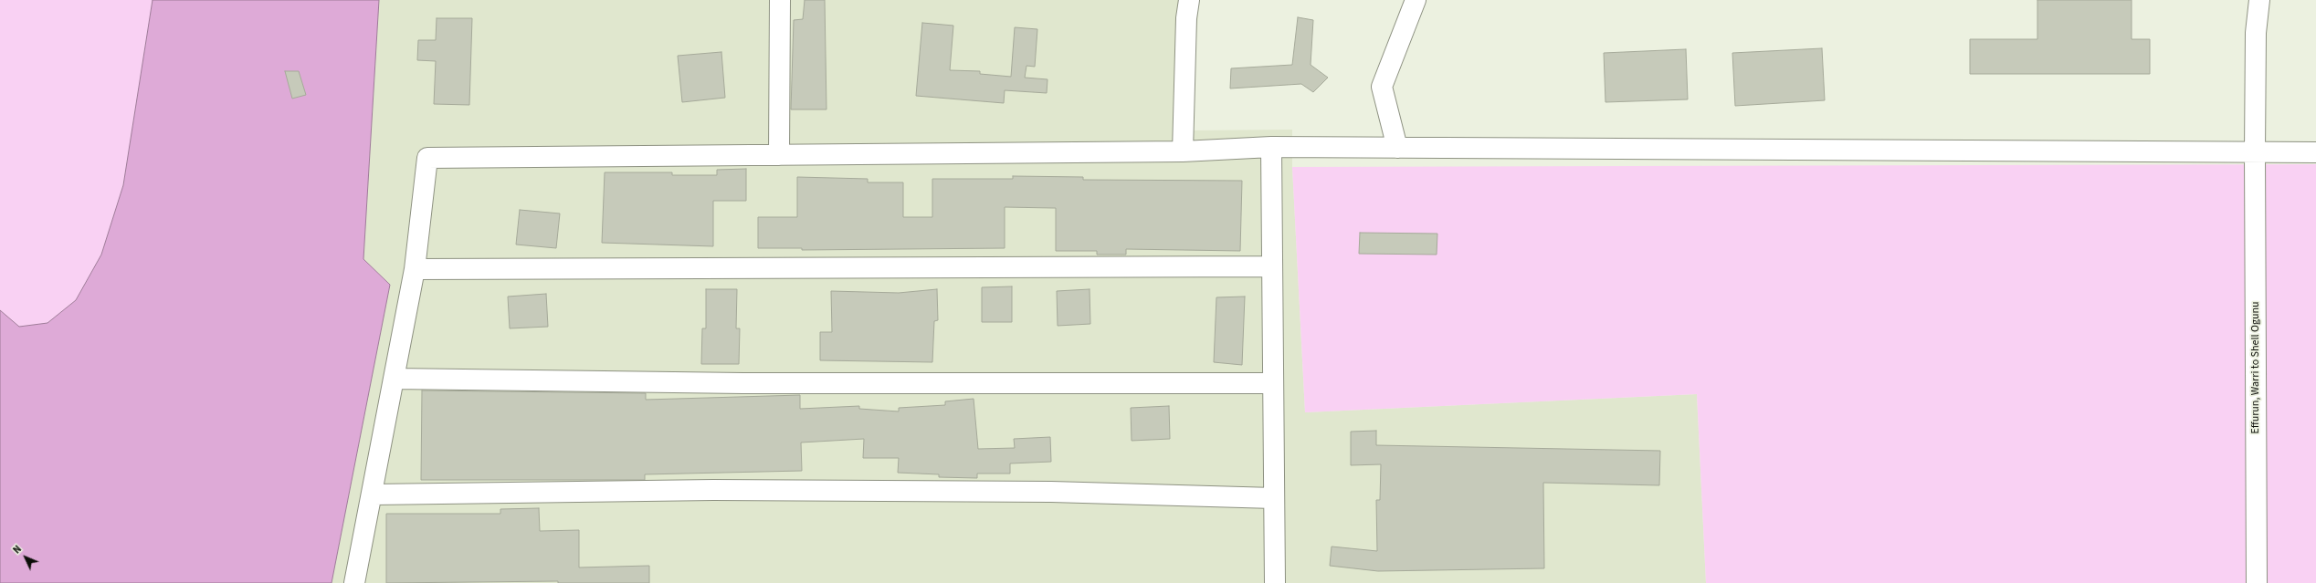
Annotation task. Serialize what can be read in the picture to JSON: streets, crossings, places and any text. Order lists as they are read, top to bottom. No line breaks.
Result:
{"streets":{"street":["Effurun, Warri to Shell Ogunu"]},"north":"top left"}
